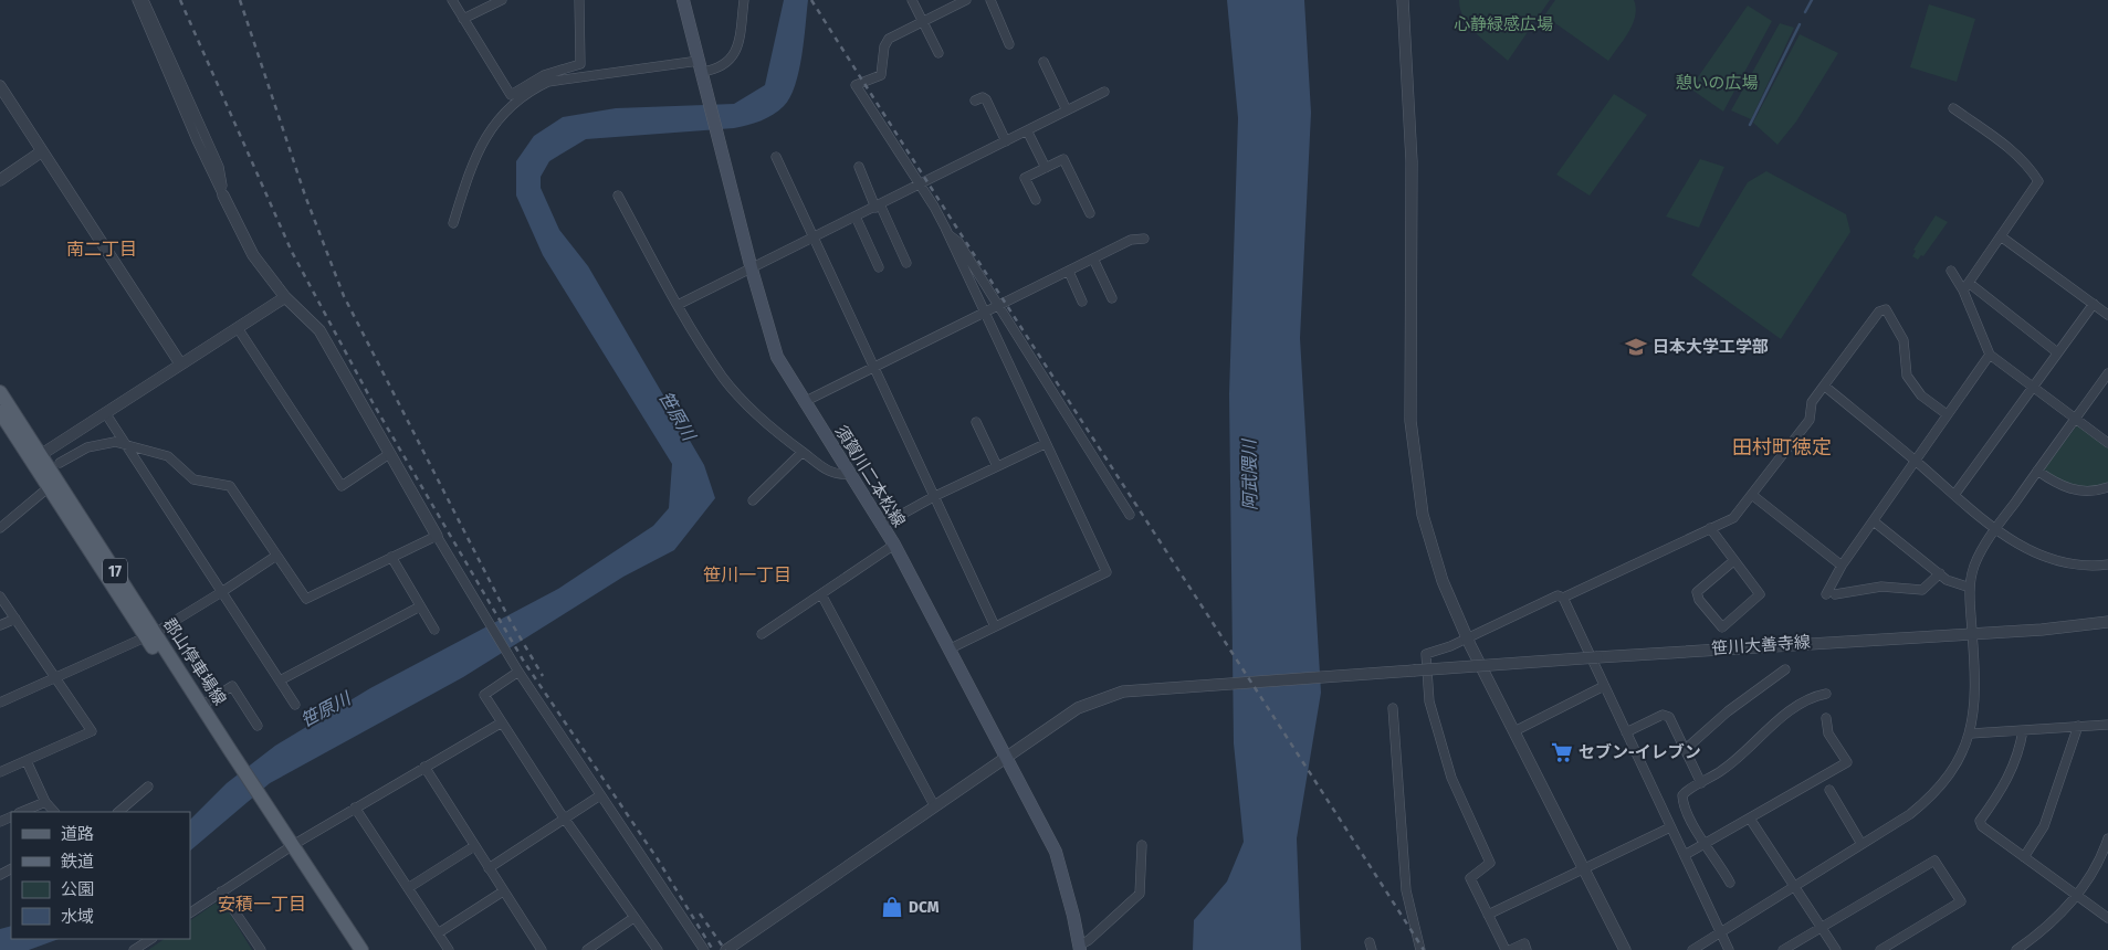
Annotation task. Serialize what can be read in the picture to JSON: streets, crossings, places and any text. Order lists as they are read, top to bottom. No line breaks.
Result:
{"streets":{"main road":["須賀川二本松線","17","郡山停車場線"],"street":["笹川大善寺線"]},"crossings":[["須賀川二本松線","笹川大善寺線"]],"districts":["南二丁目","田村町徳定","笹川一丁目","安積一丁目"],"water":["笹原川","阿武隈川"],"parks":["心静緑感広場","憩いの広場"],"places":{"school or university":["日本大学工学部"],"supermarket":["セブン-イレブン"],"shop":["DCM"]},"legend":["道路","鉄道","公園","水域"]}
